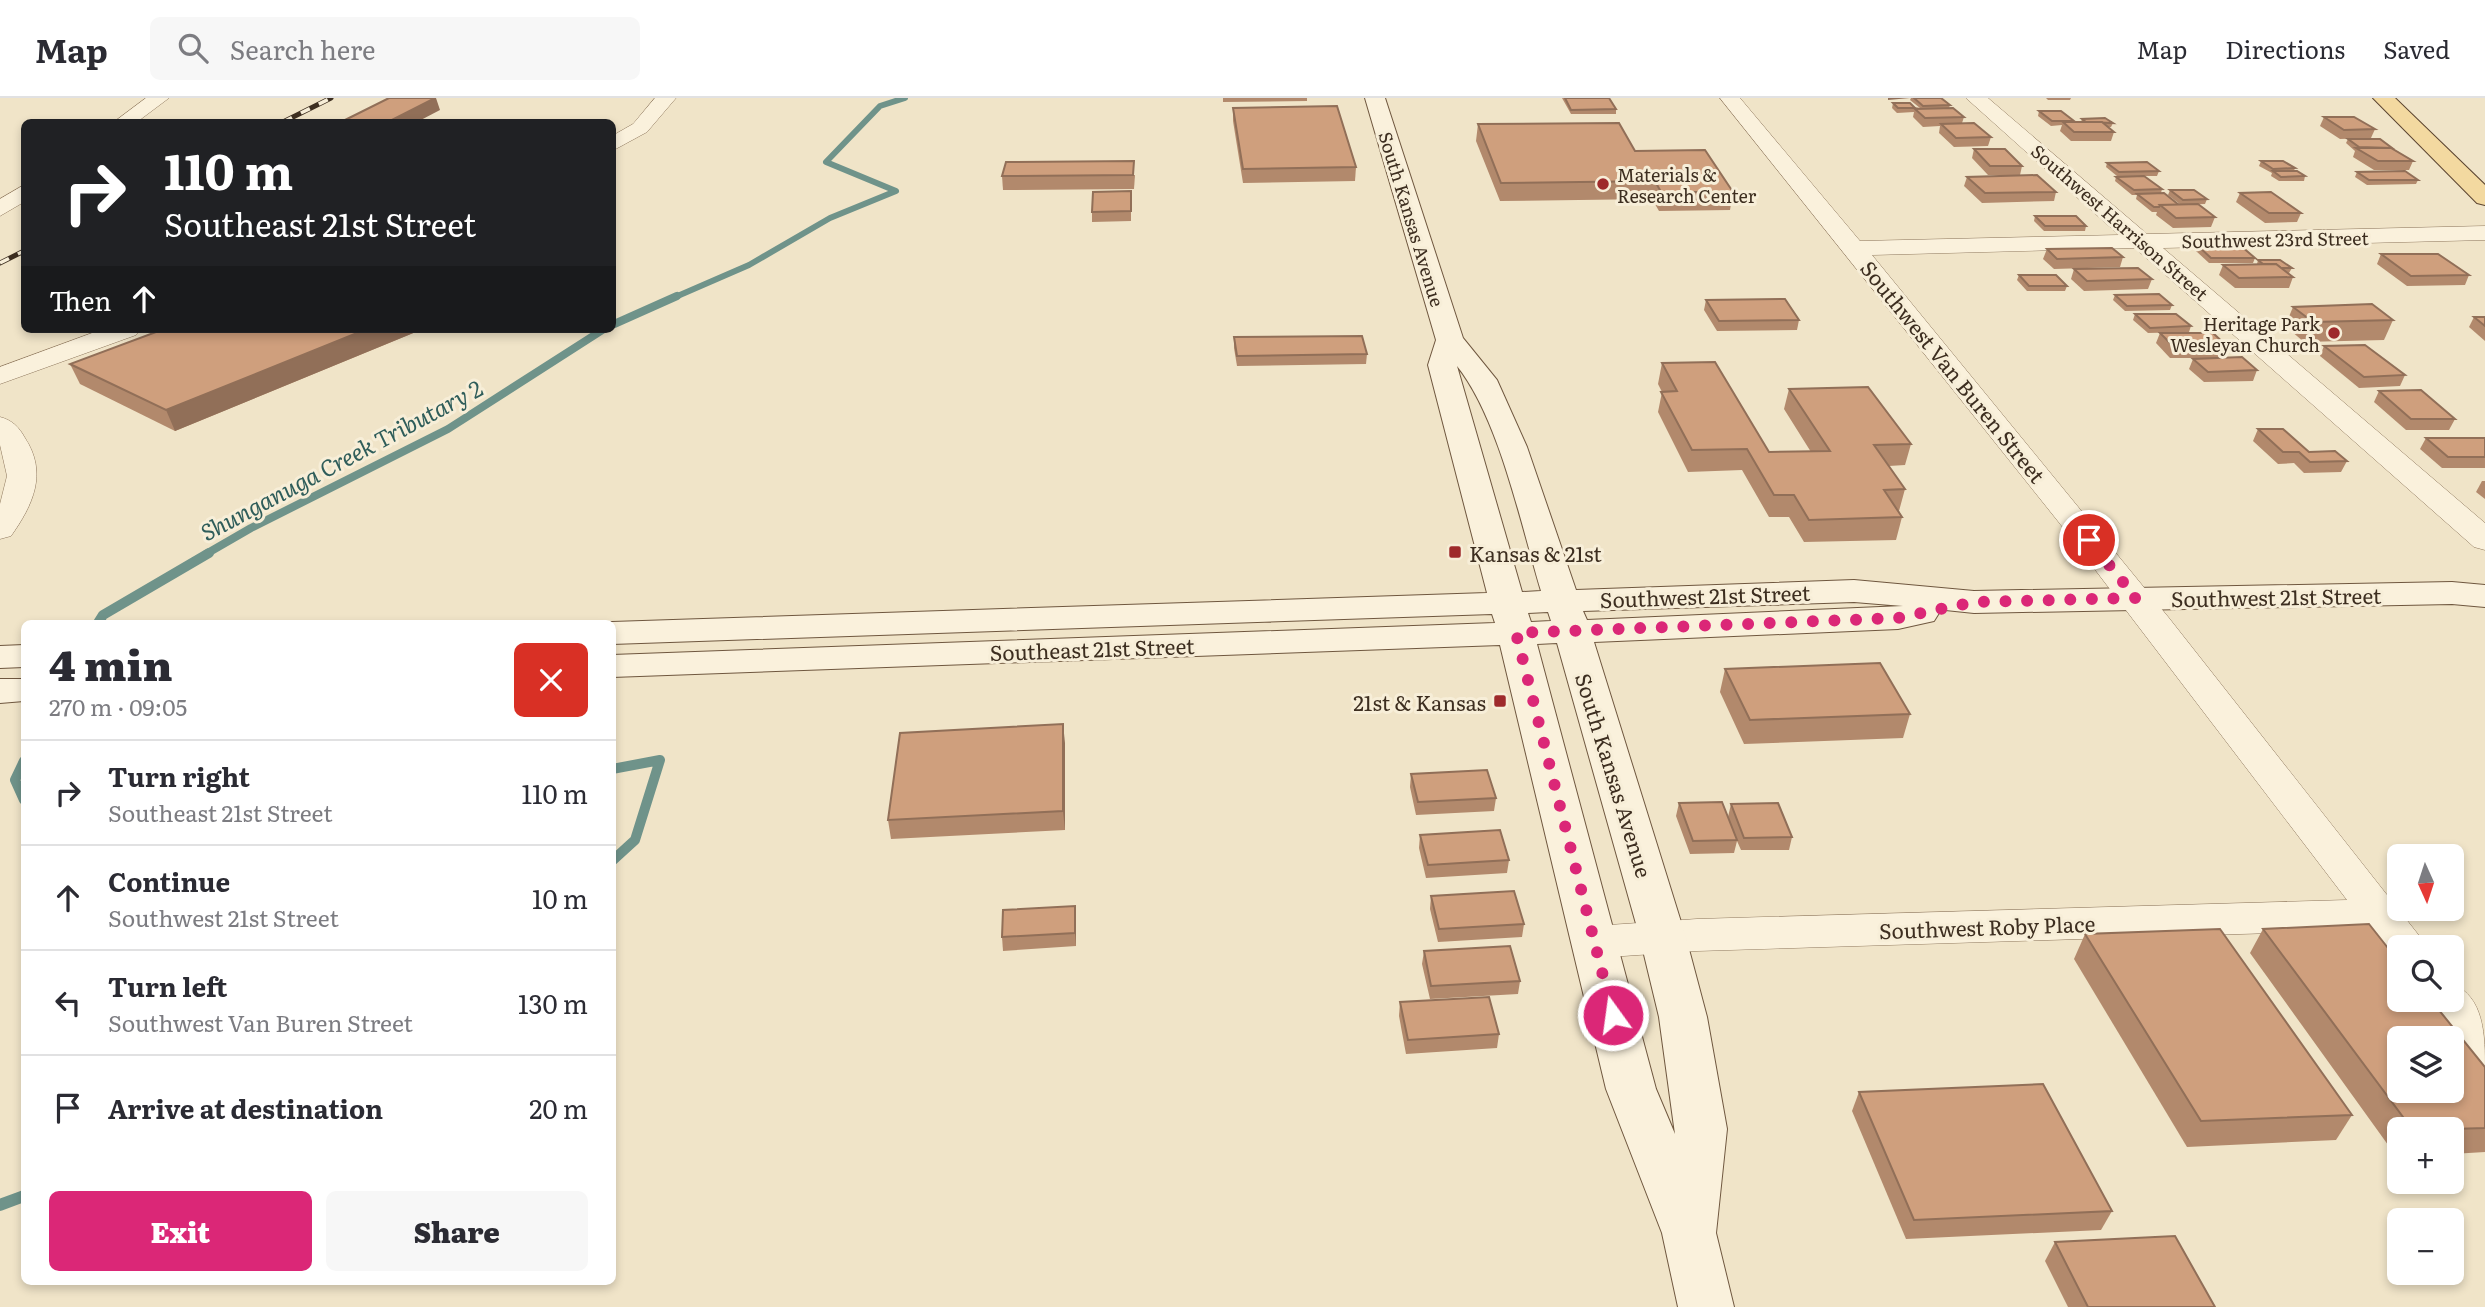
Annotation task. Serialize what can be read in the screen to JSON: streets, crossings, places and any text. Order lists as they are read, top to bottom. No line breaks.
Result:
{"streets":{"main road":["South Kansas Avenue","Southwest 21st Street","Southeast 21st Street"],"street":["Southwest Harrison Street","Southwest 23rd Street","Southwest Van Buren Street","Southwest Roby Place"]},"crossings":[["South Kansas Avenue","Southwest 21st Street"],["South Kansas Avenue","Southeast 21st Street"],["South Kansas Avenue","Southwest Roby Place"],["Southwest Harrison Street","Southwest 23rd Street"],["Southwest 23rd Street","Southwest Van Buren Street"],["Southwest Van Buren Street","Southwest 21st Street"],["Southwest Van Buren Street","Southwest Roby Place"],["Southwest 21st Street","Southeast 21st Street"]],"water":["Shunganuga Creek Tributary 2"],"places":{"other":["Materials & Research Center","Heritage Park Wesleyan Church"],"transit":["Kansas & 21st","21st & Kansas"]},"north":"bottom","page":{"header":"Map","search":"Search here","nav":["Map","Directions","Saved"],"turn":["110 m","Southeast 21st Street"],"then":"Then","heading":["4 min","270 m · 09:05"],"list":[{"name":"Turn right","note":"Southeast 21st Street","value":"110 m"},{"name":"Continue","note":"Southwest 21st Street","value":"10 m"},{"name":"Turn left","note":"Southwest Van Buren Street","value":"130 m"},{"name":"Arrive at destination","value":"20 m"}],"map_buttons":["+","−"],"buttons":["Exit","Share"]}}
